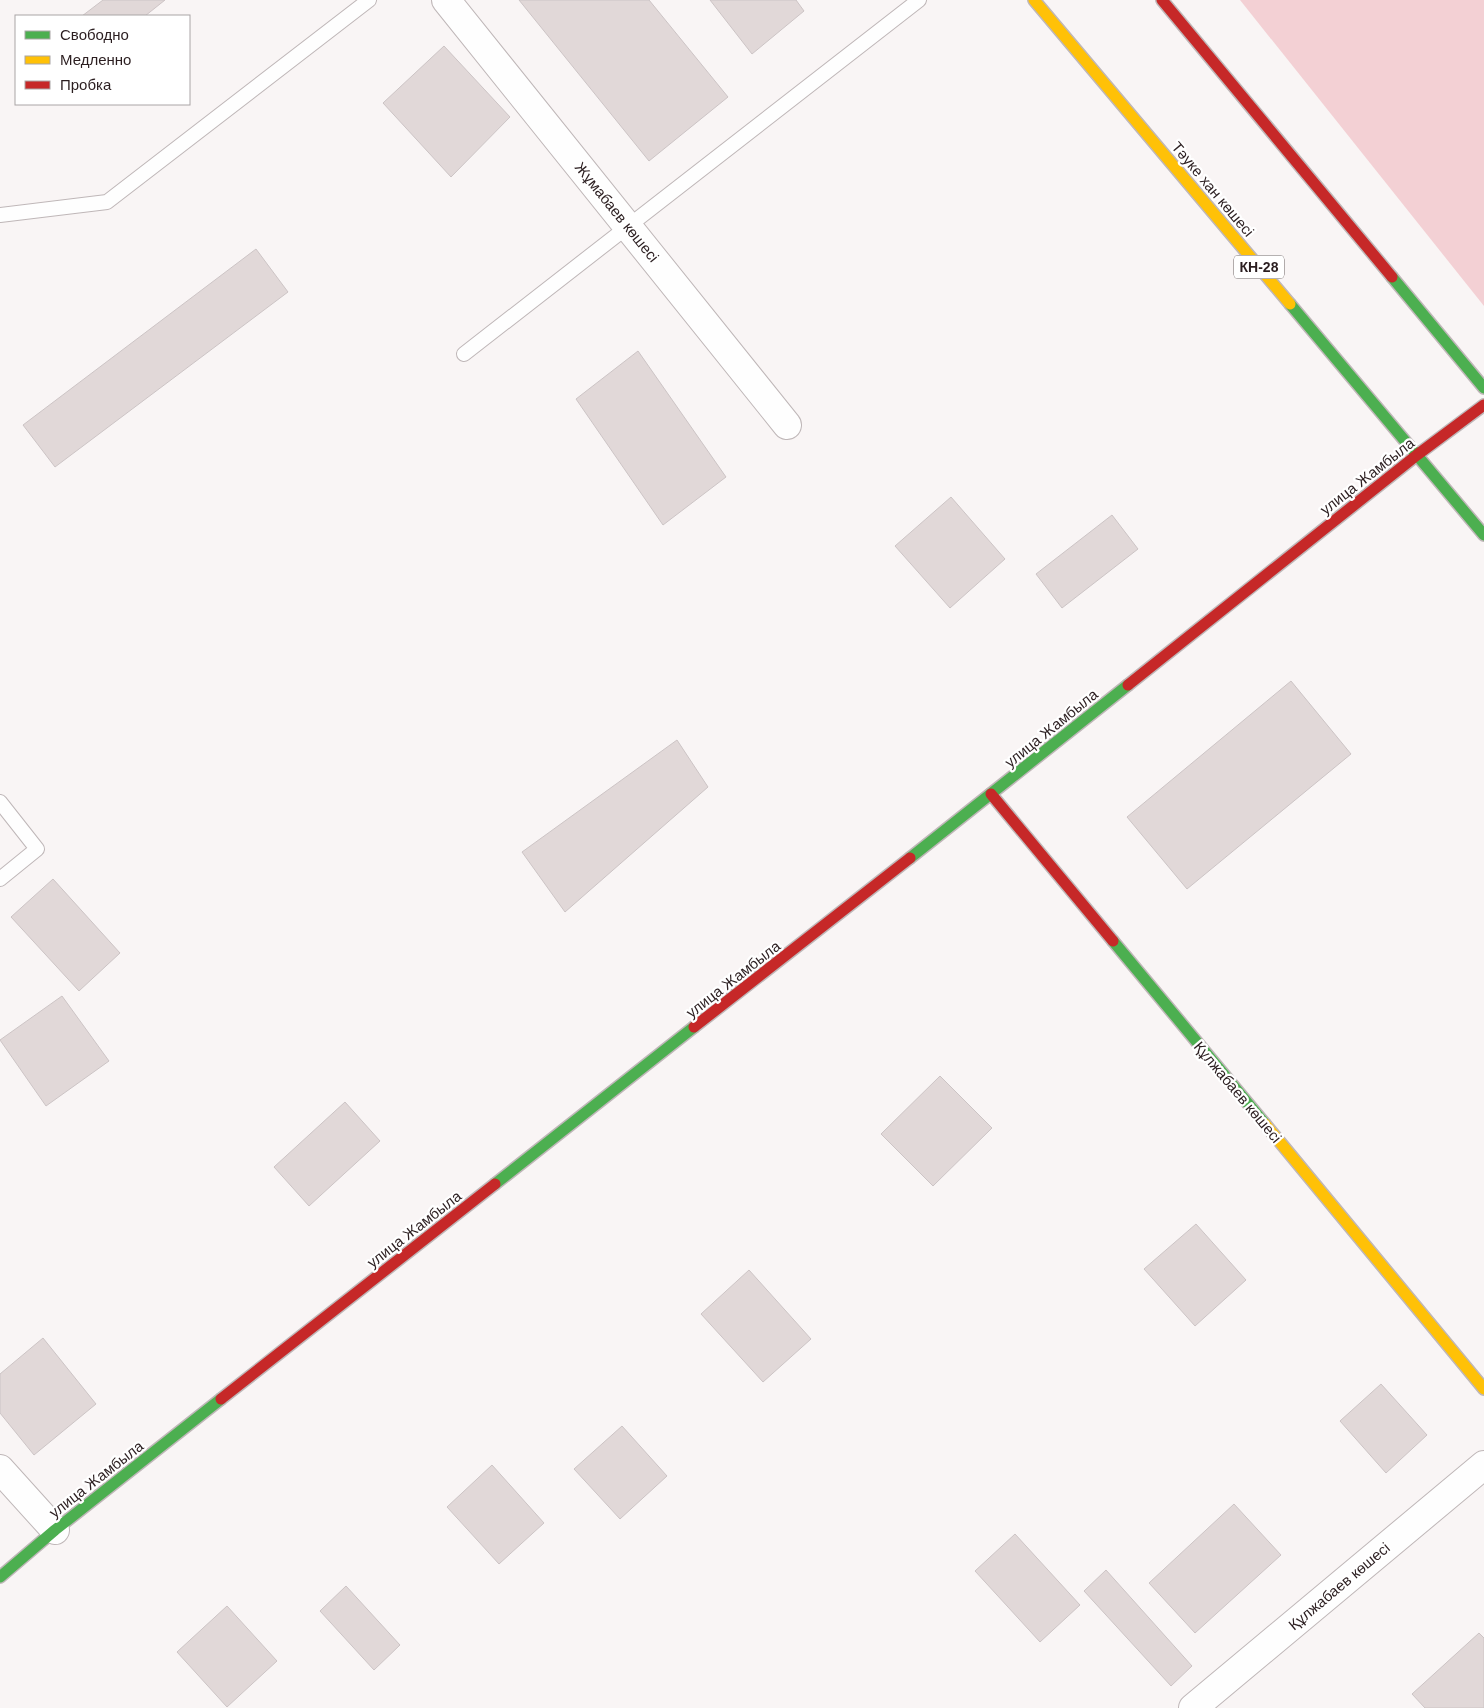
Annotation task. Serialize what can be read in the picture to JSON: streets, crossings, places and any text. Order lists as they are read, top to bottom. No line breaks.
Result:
{"streets":{"street":["Тәуке хан көшесі","Жұмабаев көшесі","КН-28","улица Жамбыла","Құлжабаев көшесі"]},"crossings":[["Тәуке хан көшесі","улица Жамбыла"],["улица Жамбыла","Құлжабаев көшесі"]],"legend":["Свободно","Медленно","Пробка"]}
